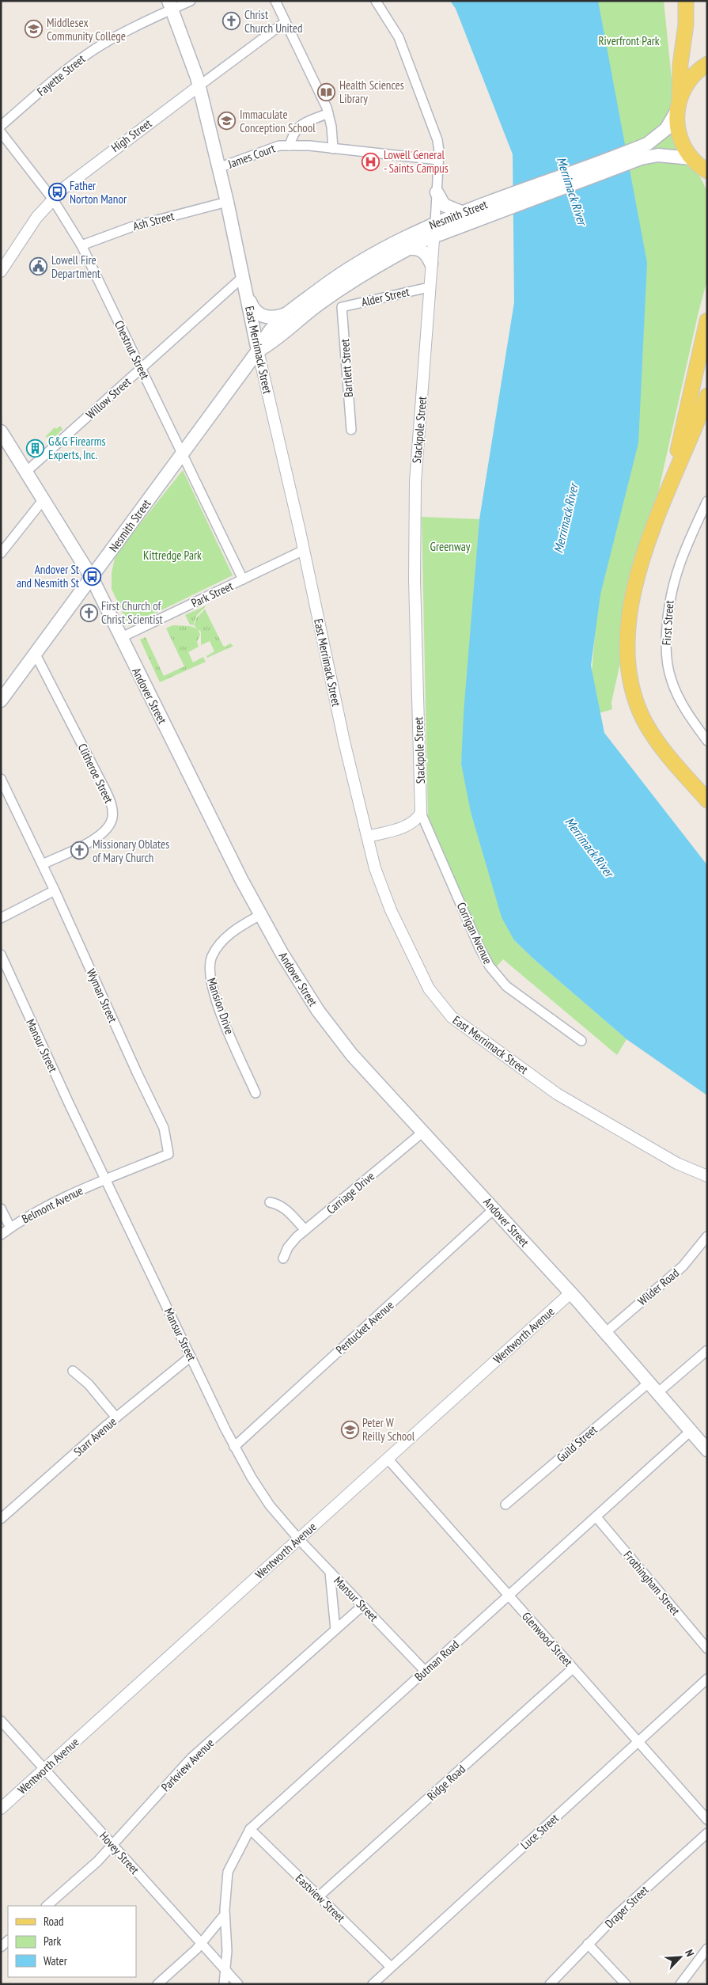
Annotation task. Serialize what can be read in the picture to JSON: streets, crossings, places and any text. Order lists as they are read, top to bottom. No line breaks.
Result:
{"streets":{"main road":["Nesmith Street","East Merrimack Street","Andover Street"],"street":["Fayette Street","High Street","James Court","Ash Street","Alder Street","Chestnut Street","Bartlett Street","Willow Street","Stackpole Street","Park Street","First Street","Clitheroe Street","Corrigan Avenue","Wyman Street","Mansion Drive","Mansur Street","Carriage Drive","Belmont Avenue","Wilder Road","Pentucket Avenue","Wentworth Avenue","Starr Avenue","Guild Street","Frothingham Street","Glenwood Street","Butman Road","Parkview Avenue","Ridge Road","Luce Street","Hovey Street","Eastview Street","Draper Street"]},"crossings":[["Fayette Street","East Merrimack Street"],["High Street","Chestnut Street"],["High Street","East Merrimack Street"],["James Court","East Merrimack Street"],["James Court","Stackpole Street"],["Nesmith Street","Chestnut Street"],["Nesmith Street","East Merrimack Street"],["Nesmith Street","Stackpole Street"],["Nesmith Street","Andover Street"],["Nesmith Street","Clitheroe Street"],["Ash Street","Chestnut Street"],["Ash Street","East Merrimack Street"],["Alder Street","Bartlett Street"],["Alder Street","Stackpole Street"],["Chestnut Street","Willow Street"],["Chestnut Street","Park Street"],["East Merrimack Street","Willow Street"],["East Merrimack Street","Park Street"],["Willow Street","Andover Street"],["Stackpole Street","Corrigan Avenue"],["Park Street","Andover Street"],["Andover Street","Mansion Drive"],["Andover Street","Carriage Drive"],["Andover Street","Wilder Road"],["Andover Street","Pentucket Avenue"],["Andover Street","Wentworth Avenue"],["Andover Street","Guild Street"],["Andover Street","Butman Road"],["Clitheroe Street","Wyman Street"],["Wyman Street","Mansur Street"],["Wyman Street","Belmont Avenue"],["Mansur Street","Belmont Avenue"],["Mansur Street","Pentucket Avenue"],["Mansur Street","Wentworth Avenue"],["Mansur Street","Starr Avenue"],["Mansur Street","Butman Road"],["Mansur Street","Parkview Avenue"],["Wentworth Avenue","Glenwood Street"],["Wentworth Avenue","Hovey Street"],["Frothingham Street","Butman Road"],["Glenwood Street","Butman Road"],["Glenwood Street","Ridge Road"],["Glenwood Street","Luce Street"],["Butman Road","Hovey Street"],["Butman Road","Eastview Street"],["Parkview Avenue","Hovey Street"],["Ridge Road","Eastview Street"],["Luce Street","Eastview Street"]],"water":["Merrimack River"],"parks":["Riverfront Park","Greenway","Kittredge Park"],"places":{"church":["Christ Church United","First Church of Christ Scientist","Missionary Oblates of Mary Church"],"school or university":["Middlesex Community College","Immaculate Conception School","Peter W Reilly School"],"library":["Health Sciences Library"],"hospital":["Lowell General - Saints Campus"],"bus stop":["Father Norton Manor","Andover St and Nesmith St"],"public building":["Lowell Fire Department"],"building":["G&G Firearms Experts, Inc."]},"legend":["Road","Park","Water"],"north":"top right"}
